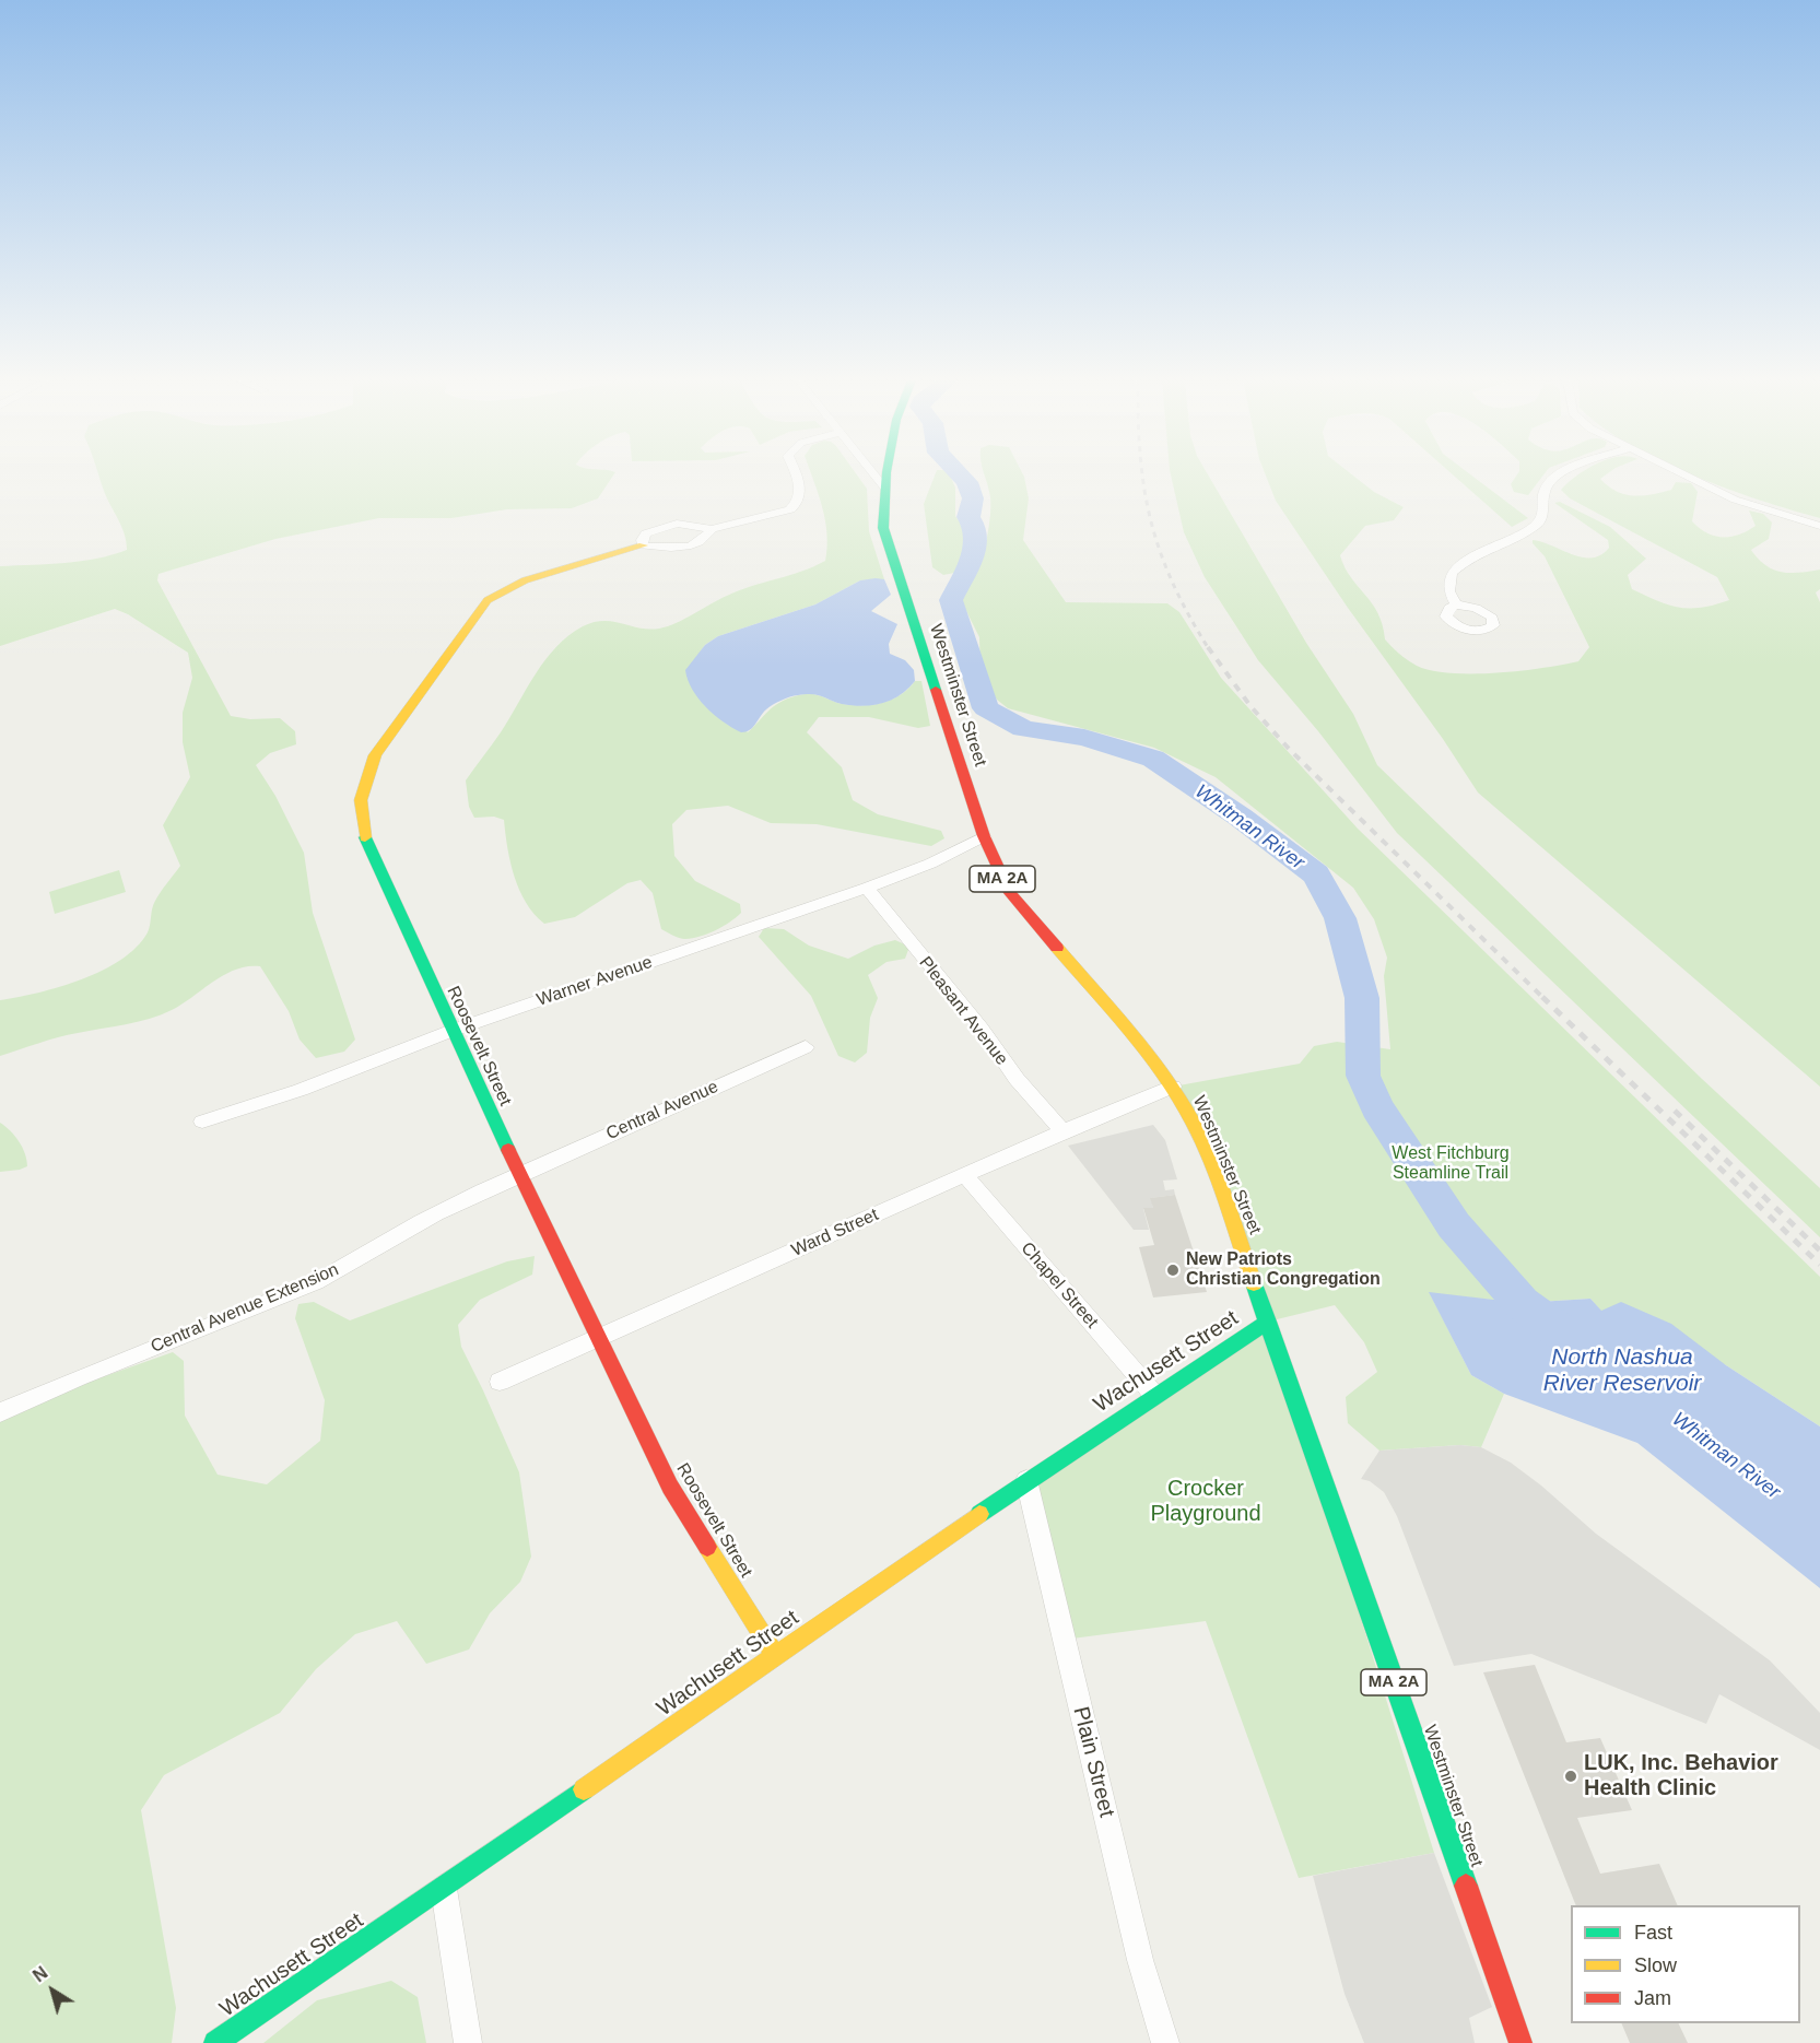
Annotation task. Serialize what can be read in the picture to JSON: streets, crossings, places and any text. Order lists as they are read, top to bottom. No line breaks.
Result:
{"streets":{"main road":["Westminster Street","MA 2A","Roosevelt Street","Wachusett Street"],"street":["Warner Avenue","Pleasant Avenue","Central Avenue","Ward Street","Chapel Street","Central Avenue Extension","Plain Street"]},"crossings":[["Westminster Street","Warner Avenue"],["Westminster Street","Ward Street"],["Westminster Street","Wachusett Street"],["Warner Avenue","Pleasant Avenue"],["Warner Avenue","Roosevelt Street"],["Pleasant Avenue","Ward Street"],["Roosevelt Street","Central Avenue"],["Roosevelt Street","Ward Street"],["Roosevelt Street","Central Avenue Extension"],["Roosevelt Street","Wachusett Street"],["Central Avenue","Central Avenue Extension"],["Ward Street","Chapel Street"],["Chapel Street","Wachusett Street"],["Wachusett Street","Plain Street"]],"water":["Whitman River","North Nashua River Reservoir"],"parks":["West Fitchburg Steamline Trail","Crocker Playground"],"places":["New Patriots Christian Congregation","LUK, Inc. Behavior Health Clinic"],"legend":["Fast","Slow","Jam"],"north":"top left"}
